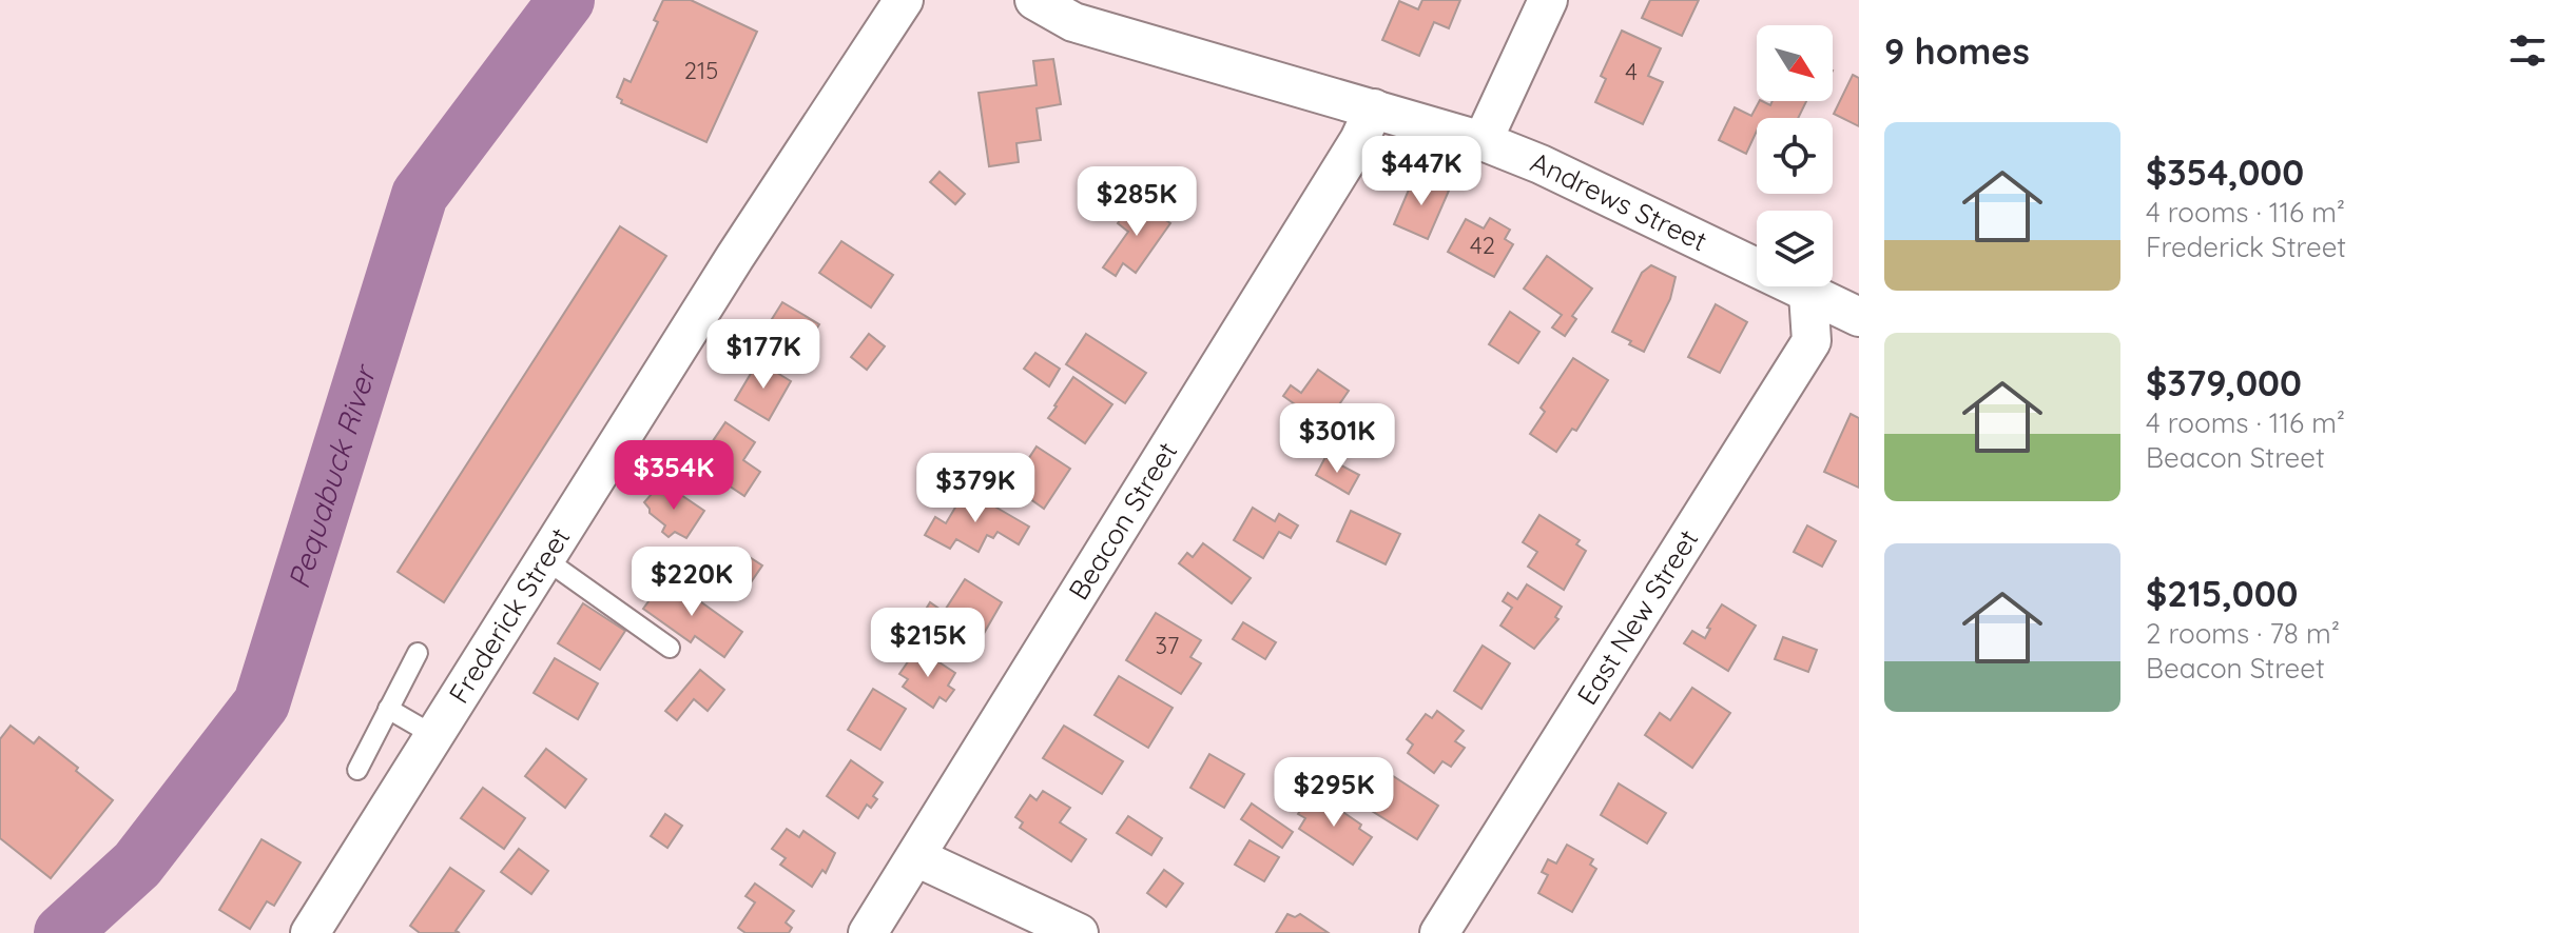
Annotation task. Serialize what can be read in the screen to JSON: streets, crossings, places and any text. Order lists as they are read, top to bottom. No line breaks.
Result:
{"streets":{"street":["Andrews Street","Beacon Street","Frederick Street","East New Street"]},"crossings":[["Andrews Street","Beacon Street"],["Andrews Street","East New Street"]],"water":["Pequabuck River"],"house_numbers":["215","4","42","37"],"north":"bottom right","page":{"heading":"9 homes","list":[{"name":"$354,000","note":"4 rooms · 116 m² · Frederick Street"},{"name":"$379,000","note":"4 rooms · 116 m² · Beacon Street"},{"name":"$215,000","note":"2 rooms · 78 m² · Beacon Street"}],"price":["$447K","$285K","$177K","$301K","$354K","$379K","$220K","$215K","$295K"]}}
